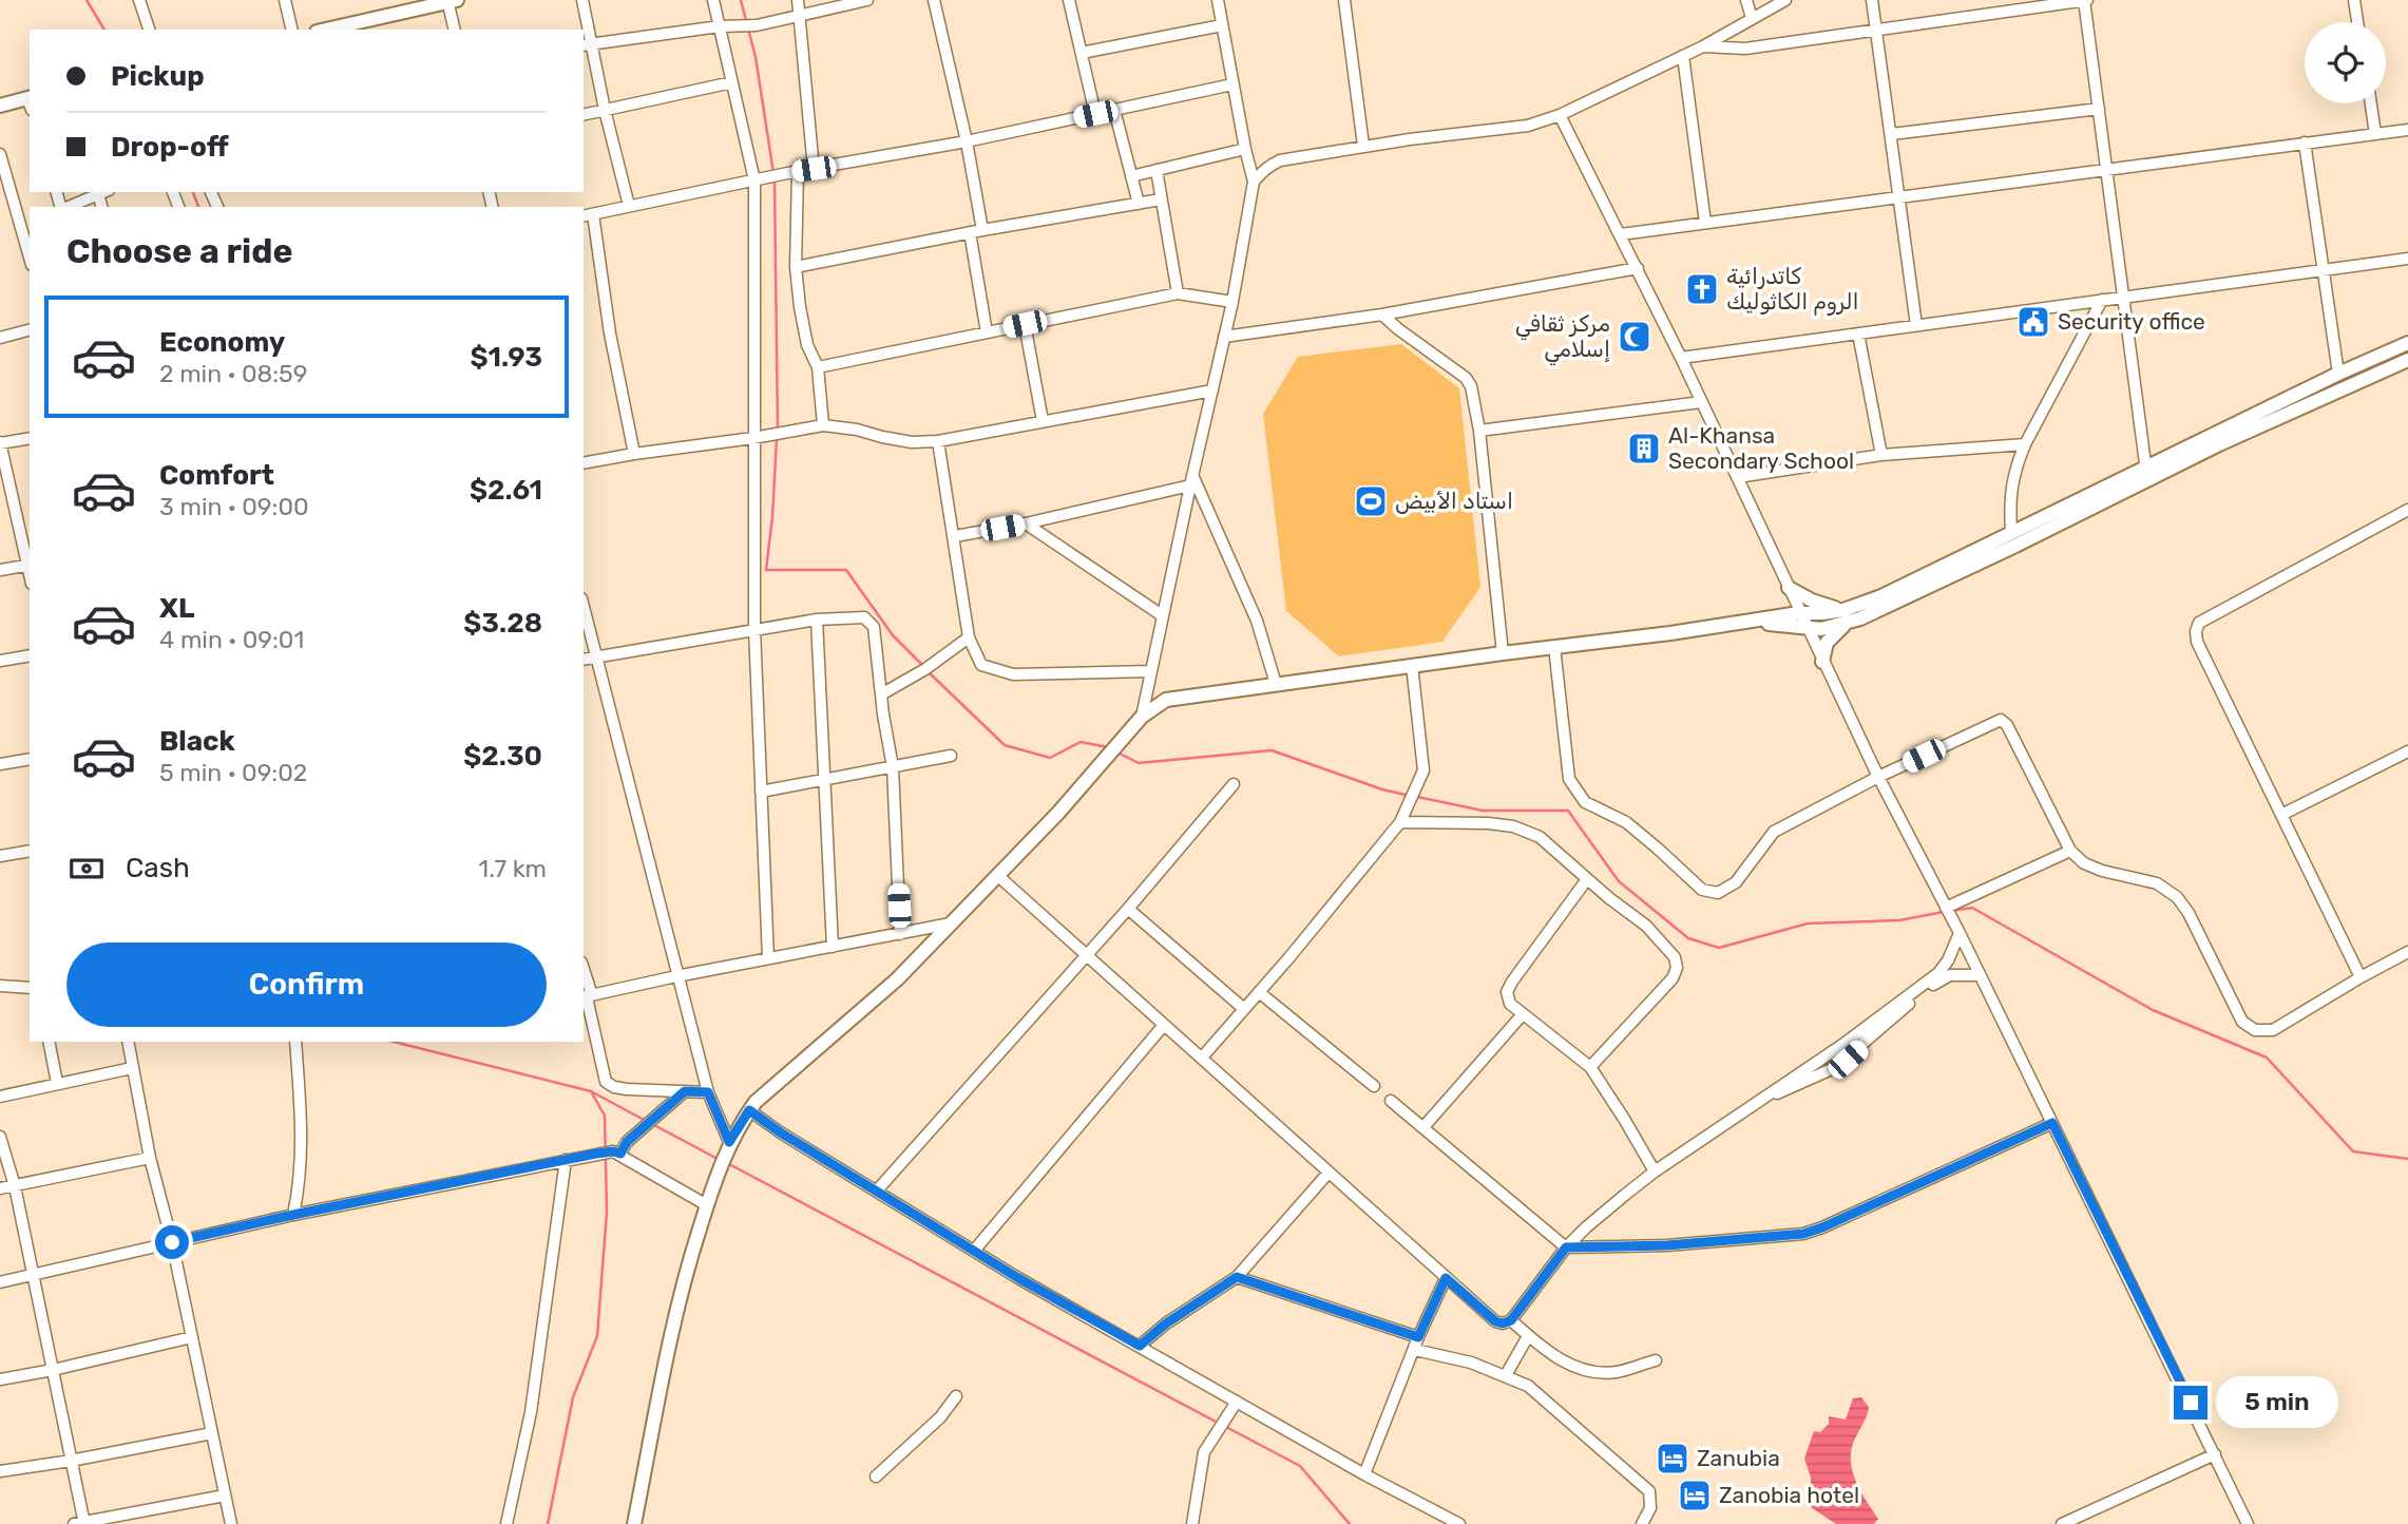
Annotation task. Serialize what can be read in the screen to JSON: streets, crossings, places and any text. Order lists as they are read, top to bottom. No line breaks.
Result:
{"places":{"church":["كاتدرائية الروم الكاثوليك"],"public building":["Security office"],"mosque":["مركز ثقافي إسلامي"],"building":["Al-Khansa Secondary School"],"sports":["استاد الأبيض"],"hotel":["Zanubia","Zanobia hotel"]},"page":{"banner":["Pickup","Drop-off"],"heading":"Choose a ride","list":[{"name":"Economy","note":"2 min · 08:59","value":"$1.93"},{"name":"Comfort","note":"3 min · 09:00","value":"$2.61"},{"name":"XL","note":"4 min · 09:01","value":"$3.28"},{"name":"Black","note":"5 min · 09:02","value":"$2.30"}],"pay":["Cash","1.7 km"],"buttons":"Confirm","bubble":"5 min"}}
